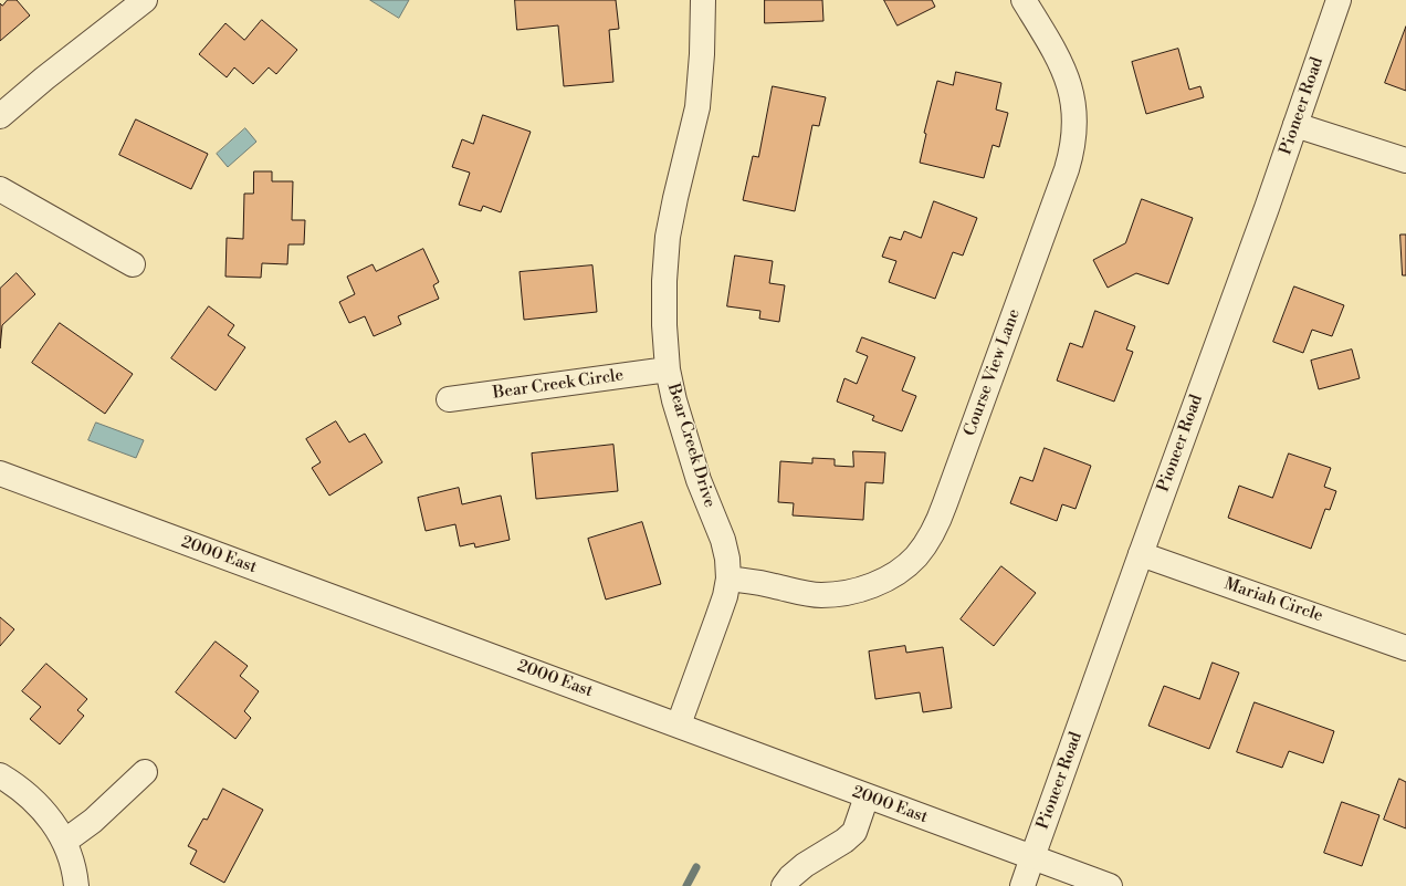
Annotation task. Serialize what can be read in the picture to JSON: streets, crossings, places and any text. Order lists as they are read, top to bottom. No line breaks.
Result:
{"streets":{"street":["Pioneer Road","Course View Lane","Bear Creek Circle","Bear Creek Drive","2000 East","Mariah Circle"]},"crossings":[["Pioneer Road","2000 East"],["Pioneer Road","Mariah Circle"],["Course View Lane","Bear Creek Drive"],["Bear Creek Circle","Bear Creek Drive"],["Bear Creek Drive","2000 East"]]}
